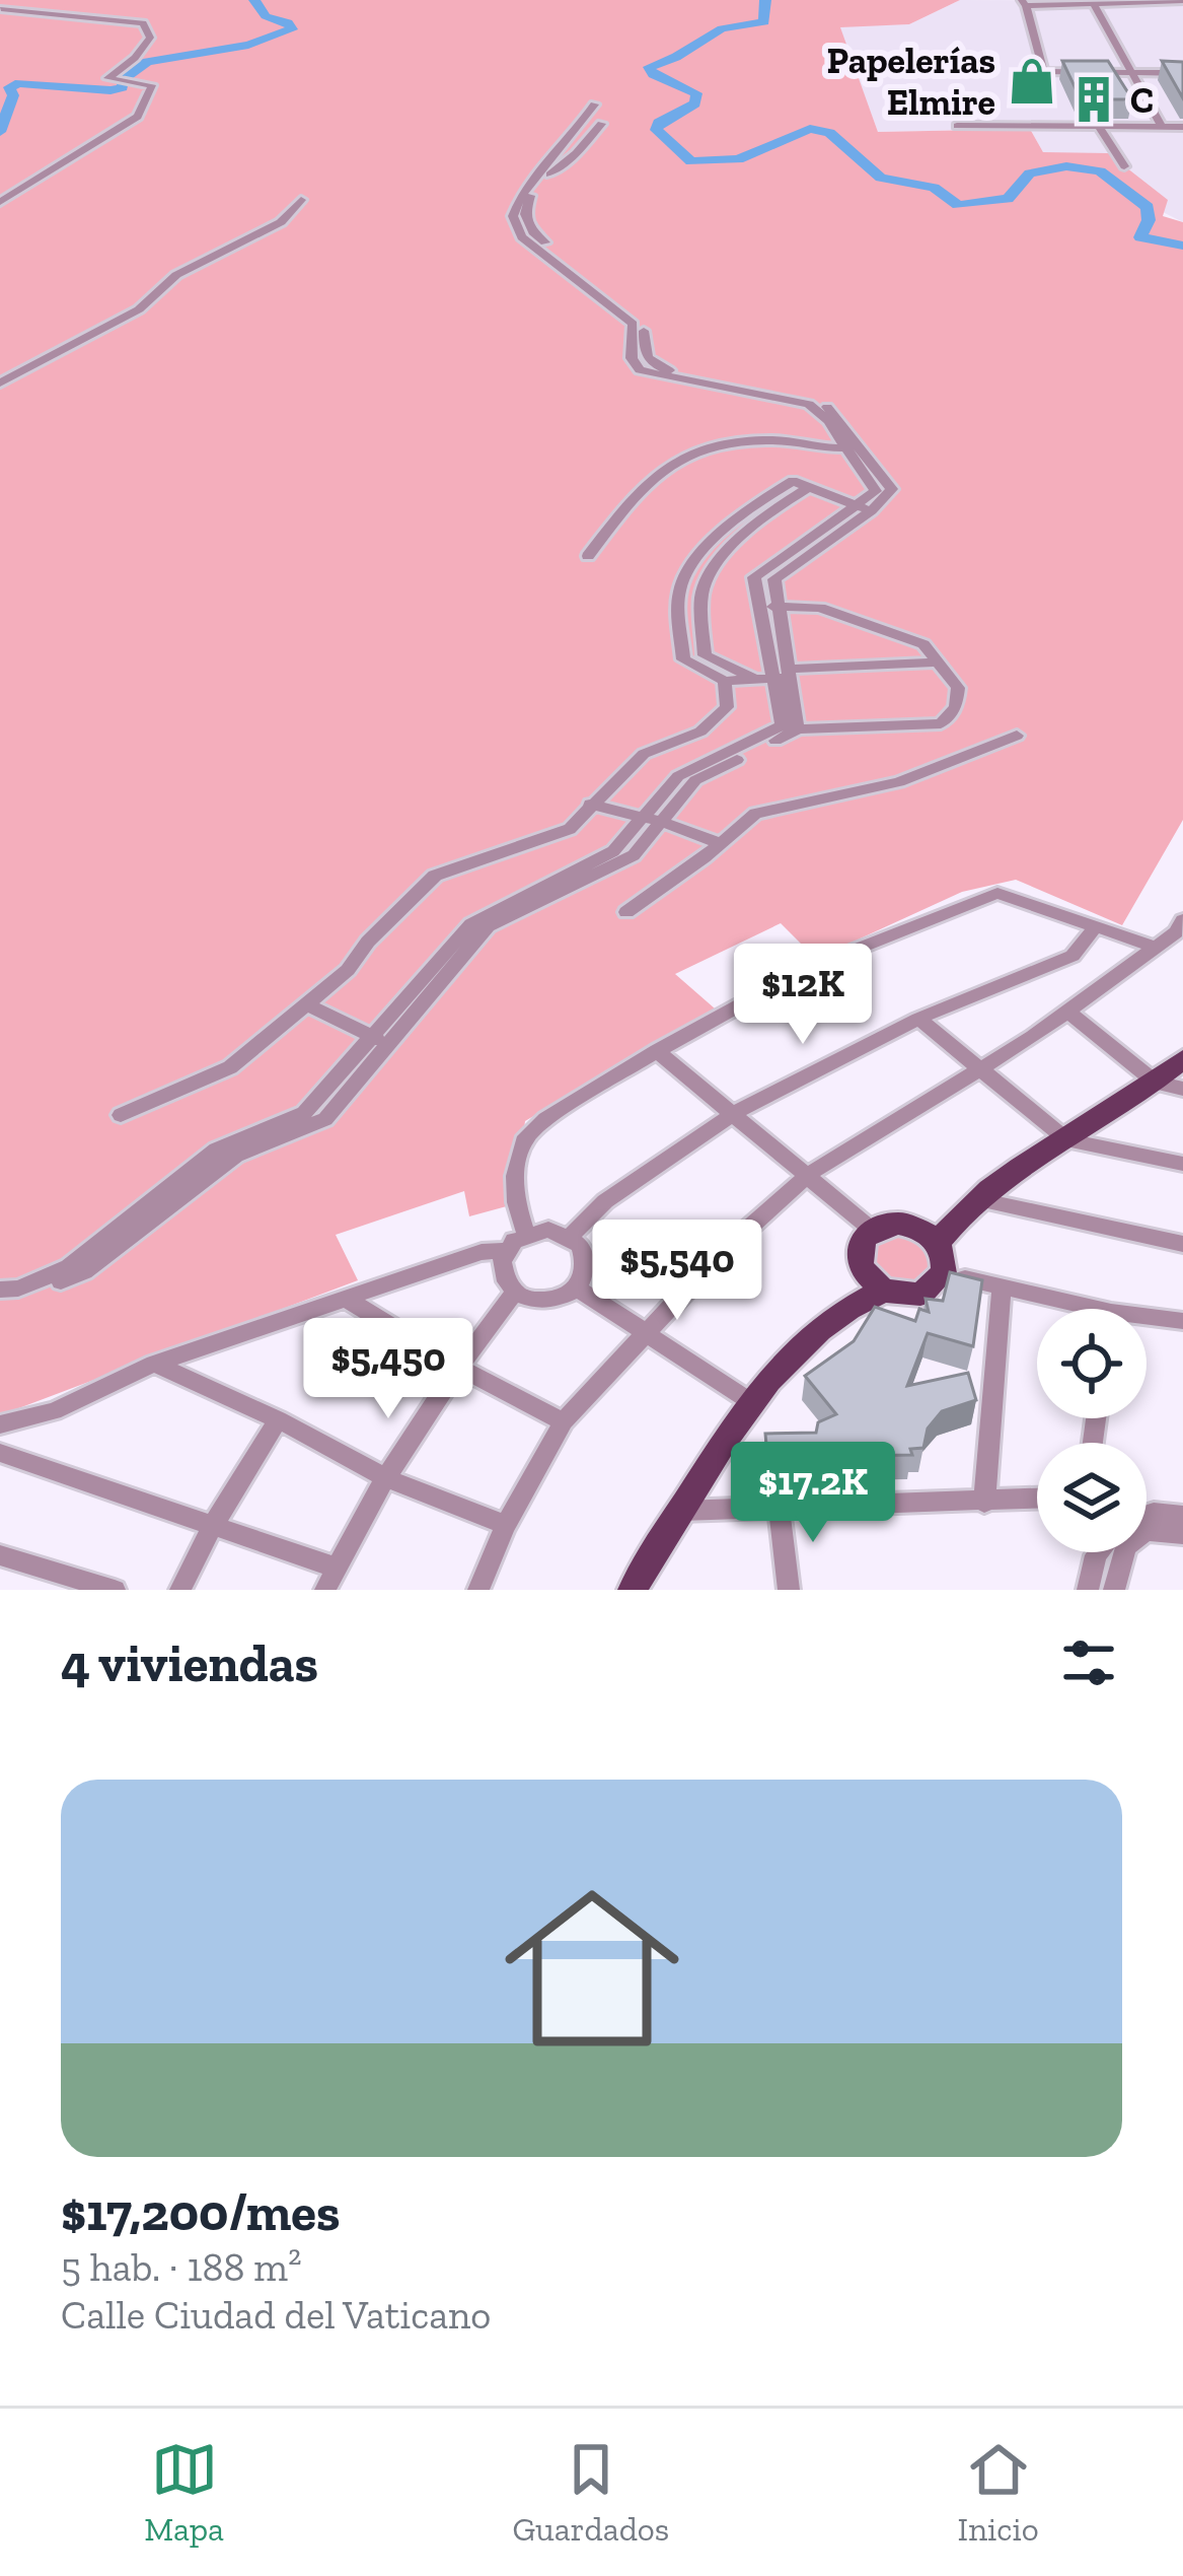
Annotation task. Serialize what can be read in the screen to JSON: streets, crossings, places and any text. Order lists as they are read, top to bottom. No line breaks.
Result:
{"places":{"shop":["Papelerías Elmire"],"building":["C"]},"page":{"price":["$12K","$5,540","$5,450","$17.2K"],"heading":"4 viviendas","list":[{"name":"$17,200/mes","note":"5 hab. · 188 m² · Calle Ciudad del Vaticano"}],"tabs":["Mapa","Guardados","Inicio"]}}
